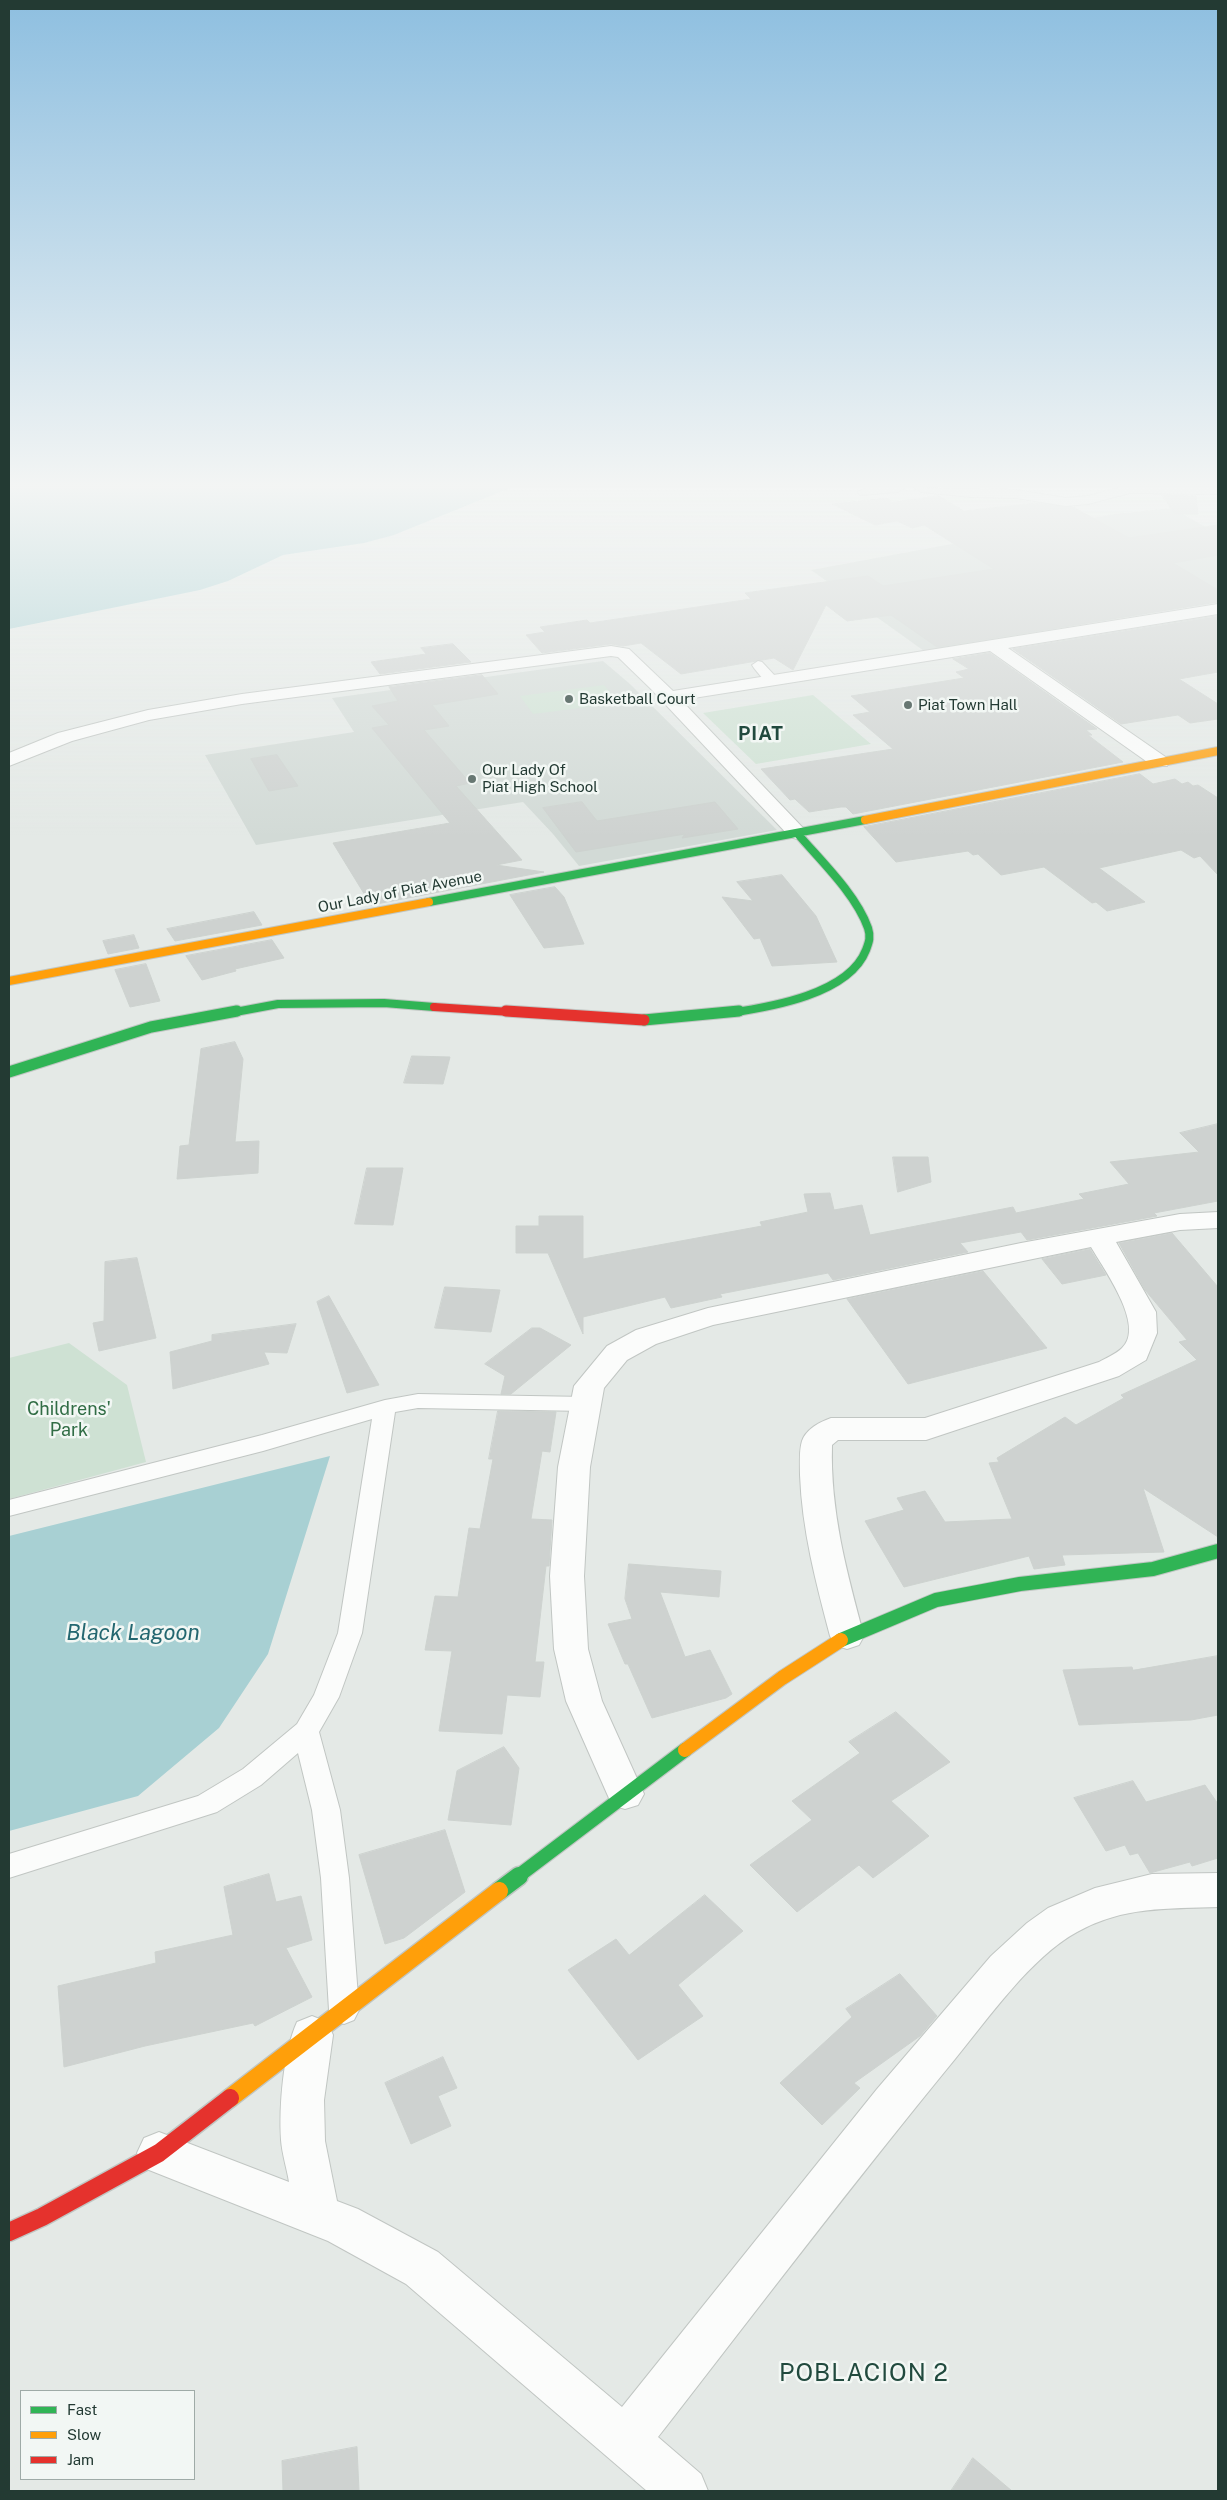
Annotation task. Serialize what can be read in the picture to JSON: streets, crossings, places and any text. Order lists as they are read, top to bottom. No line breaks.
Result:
{"streets":{"street":["Our Lady of Piat Avenue"]},"districts":["PIAT","POBLACION 2"],"water":["Black Lagoon"],"parks":["Childrens' Park"],"places":["Basketball Court","Piat Town Hall","Our Lady Of Piat High School"],"legend":["Fast","Slow","Jam"]}
